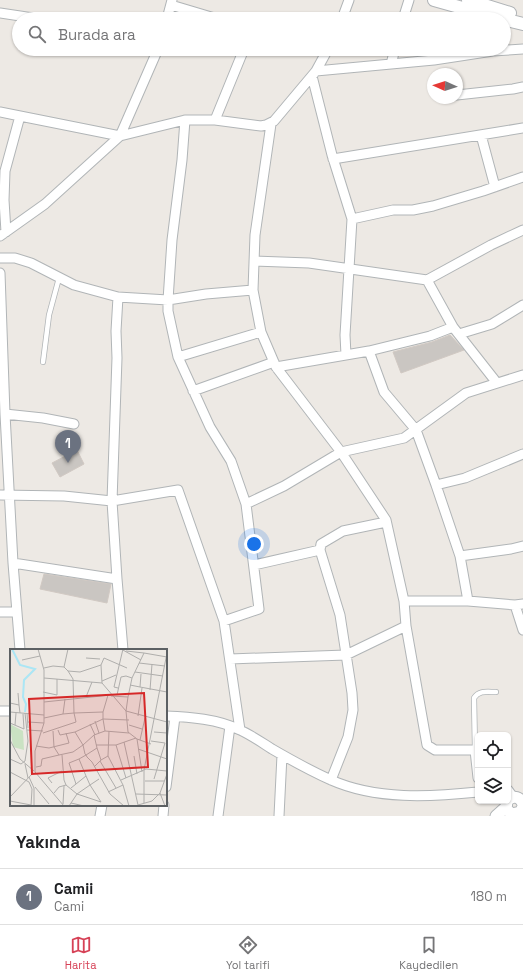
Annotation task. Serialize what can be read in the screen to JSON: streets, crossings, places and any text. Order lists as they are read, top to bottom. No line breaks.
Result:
{"north":"left","page":{"search":"Burada ara","pins":"1","heading":"Yakında","list":[{"mark":"1","name":"Camii","note":"Cami","value":"180 m"}],"nav":["Harita","Yol tarifi","Kaydedilen"]}}
